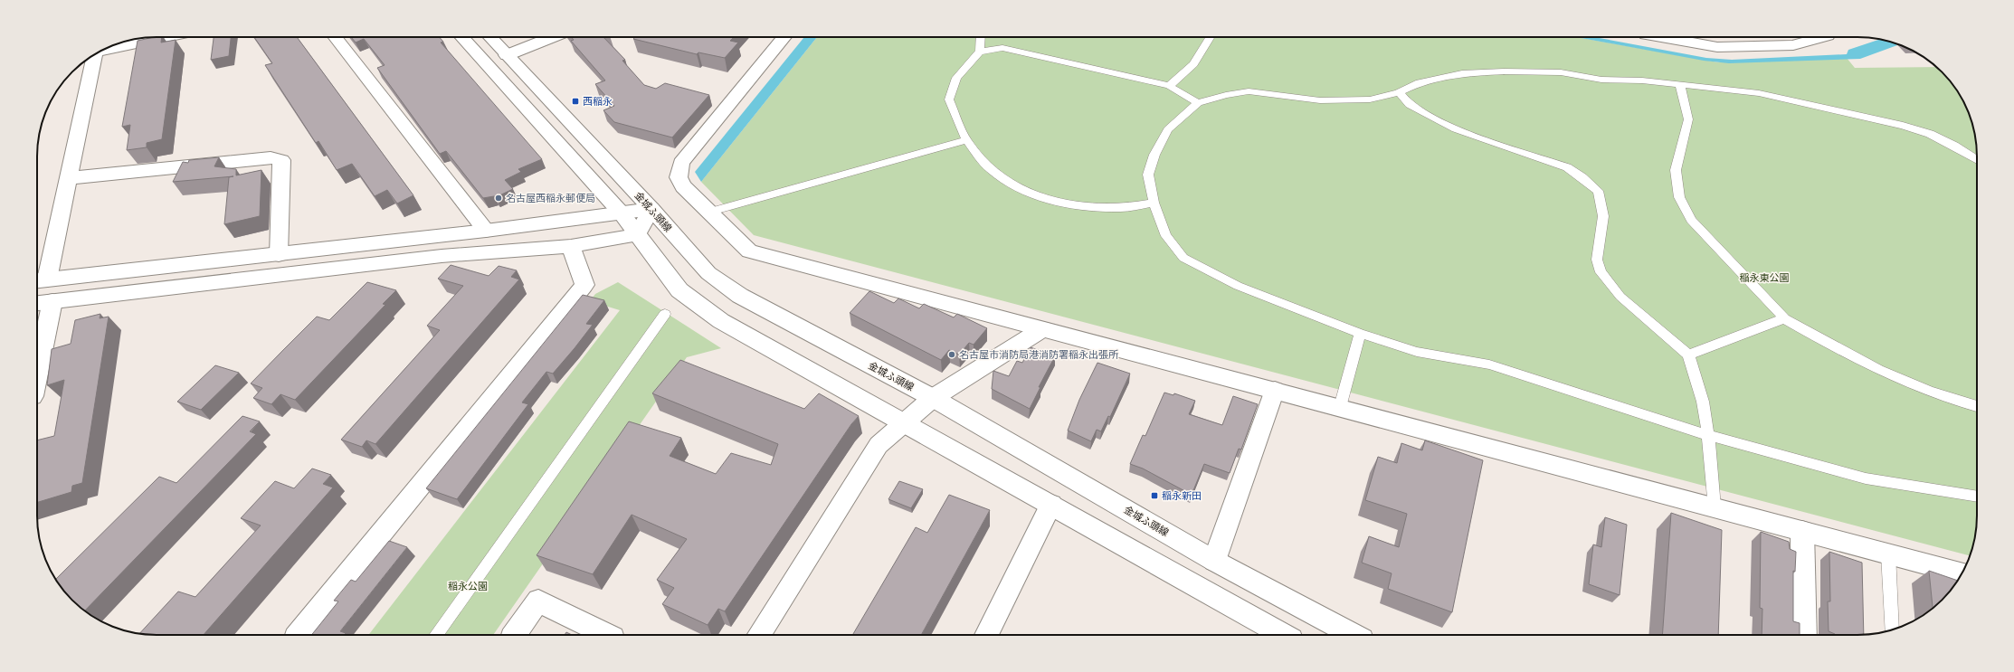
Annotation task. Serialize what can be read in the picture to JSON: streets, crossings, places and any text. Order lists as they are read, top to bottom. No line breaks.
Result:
{"streets":{"street":["金城ふ頭線"]},"parks":["稲永東公園","稲永公園"],"places":{"transit":["西稲永","稲永新田"],"other":["名古屋西稲永郵便局","名古屋市消防局港消防署稲永出張所"]}}
